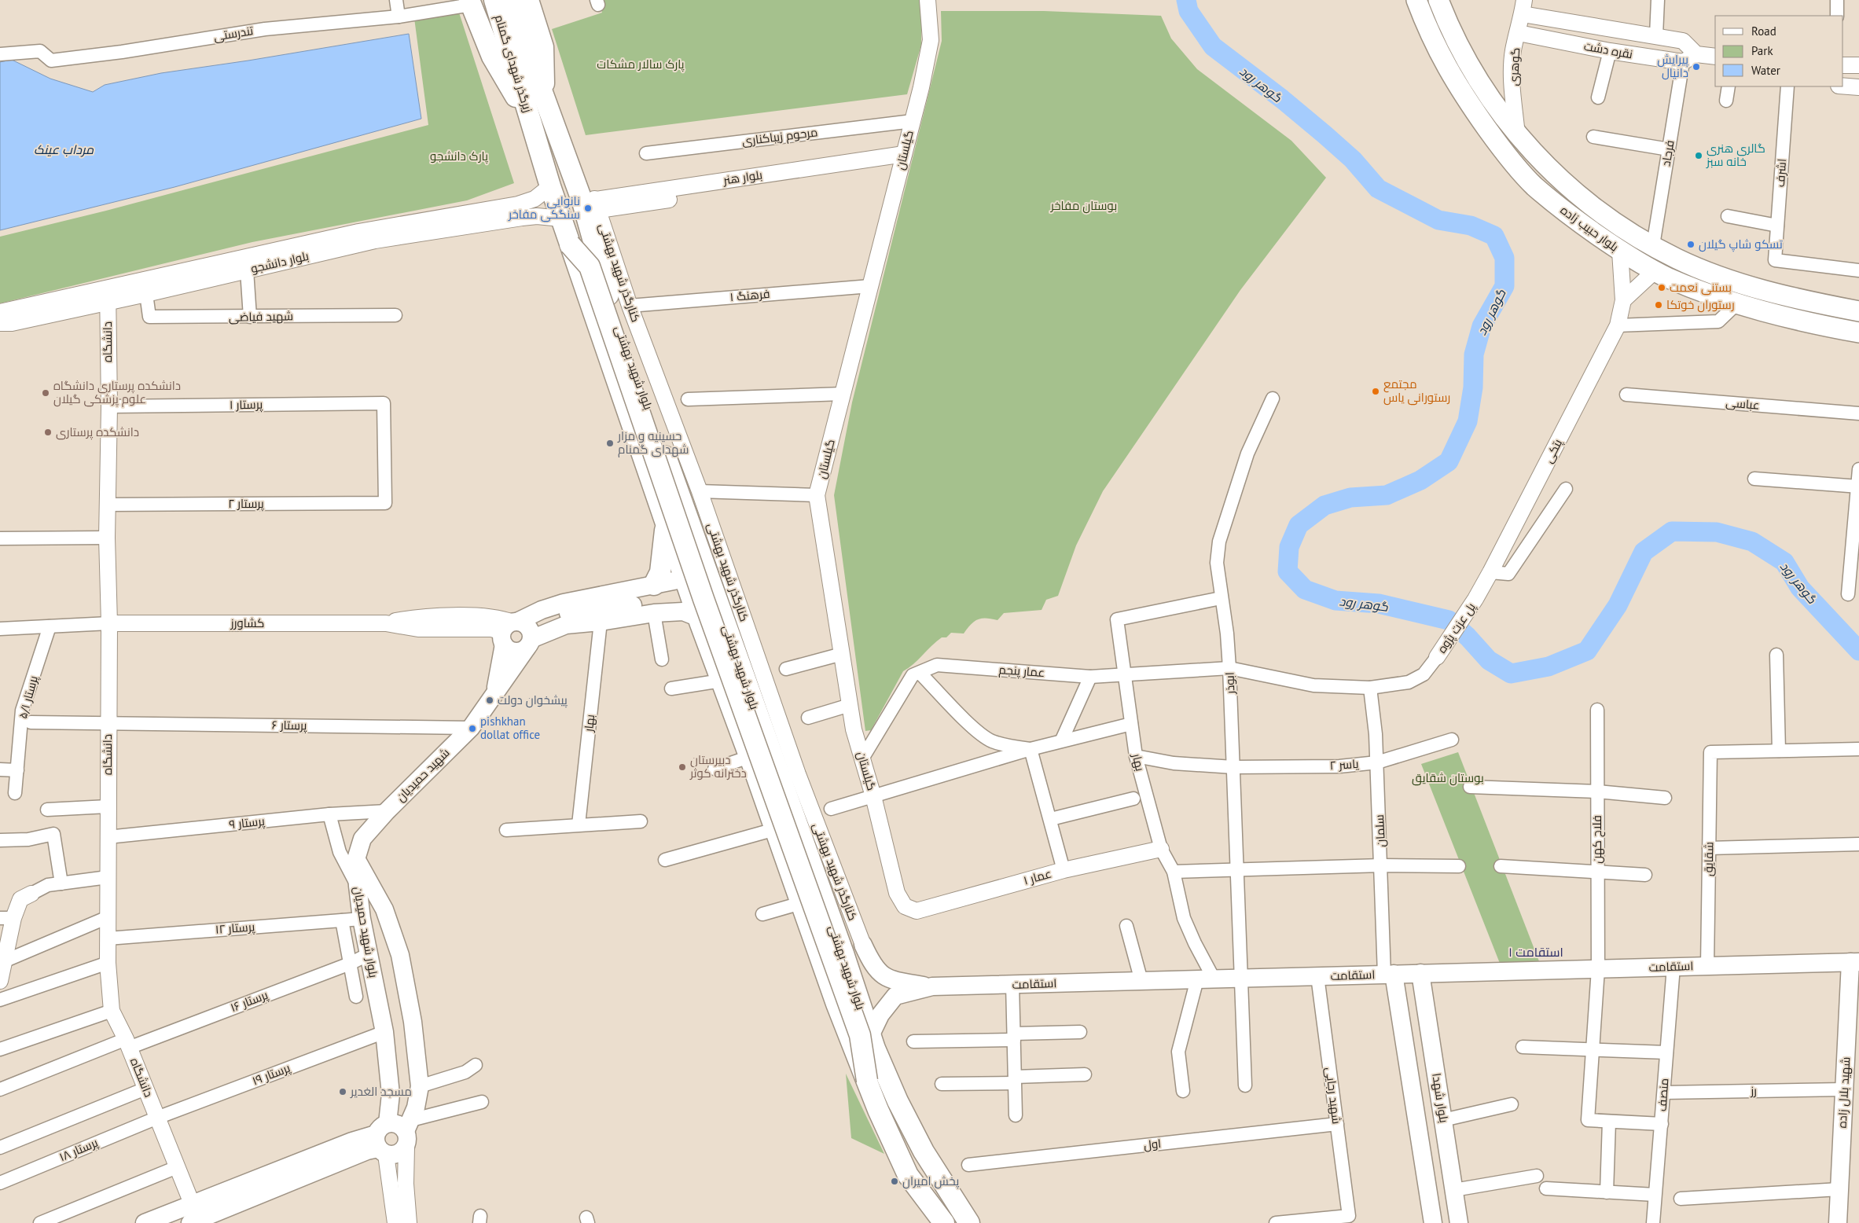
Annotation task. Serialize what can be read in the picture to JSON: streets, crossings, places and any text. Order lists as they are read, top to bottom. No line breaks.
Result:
{"streets":{"highway":["زیرگذر شهدای گمنام","بلوار شهید بهشتی"],"main road":["بلوار حبیب زاده","شهید حمیدیان","بلوار شهید حمیدیان","استقامت","شهید بلال زاده","بلوار شهدا"],"street":["تندرستی","نقره دشت","گوهری","مرحوم زیباکناری","گیلستان","فرجاد","اشرف","بلوار هنر","بلوار دانشجو","کنارگذر شهید بهشتی","فرهنگ ۱","شهید فیاضی","دانشگاه","عباسی","پرستار ۱","پتکی","پرستار ۲","کشاورز","پل عزت پژوه","عمار پنجم","ابوذر","پرستار ۵/۱","بهار","پرستار ۶","یاسر ۲","پرستار ۹","سلمان","فلاح کهن","شقایق","عمار ۱","پرستار ۱۲","پرستار ۱۶","پرستار ۱۹","رز","منصف","شهید رجایی","اول","پرستار ۱۸"]},"crossings":[["نقره دشت","گوهری"],["نقره دشت","فرجاد"],["زیرگذر شهدای گمنام","بلوار شهید بهشتی"],["گوهری","بلوار حبیب زاده"],["مرحوم زیباکناری","گیلستان"],["گیلستان","بلوار هنر"],["گیلستان","فرهنگ ۱"],["گیلستان","عمار پنجم"],["گیلستان","عمار ۱"],["فرجاد","بلوار حبیب زاده"],["بلوار هنر","کنارگذر شهید بهشتی"],["بلوار هنر","بلوار شهید بهشتی"],["بلوار دانشجو","شهید فیاضی"],["بلوار دانشجو","دانشگاه"],["بلوار دانشجو","بلوار شهید بهشتی"],["کنارگذر شهید بهشتی","فرهنگ ۱"],["کنارگذر شهید بهشتی","بلوار شهید بهشتی"],["دانشگاه","پرستار ۱"],["دانشگاه","پرستار ۲"],["دانشگاه","کشاورز"],["دانشگاه","پرستار ۶"],["دانشگاه","پرستار ۹"],["دانشگاه","پرستار ۱۲"],["دانشگاه","پرستار ۱۶"],["دانشگاه","پرستار ۱۹"],["دانشگاه","پرستار ۱۸"],["بلوار شهید بهشتی","شهید حمیدیان"],["بلوار شهید بهشتی","استقامت"],["پرستار ۱","پرستار ۲"],["پتکی","پل عزت پژوه"],["کشاورز","شهید حمیدیان"],["عمار پنجم","ابوذر"],["عمار پنجم","بهار"],["عمار پنجم","سلمان"],["ابوذر","بهار"],["ابوذر","یاسر ۲"],["ابوذر","استقامت"],["بهار","یاسر ۲"],["بهار","عمار ۱"],["بهار","استقامت"],["پرستار ۶","شهید حمیدیان"],["یاسر ۲","سلمان"],["شهید حمیدیان","پرستار ۹"],["شهید حمیدیان","بلوار شهید حمیدیان"],["سلمان","استقامت"],["فلاح کهن","استقامت"],["شقایق","استقامت"],["پرستار ۱۲","بلوار شهید حمیدیان"],["بلوار شهید حمیدیان","پرستار ۱۶"],["بلوار شهید حمیدیان","پرستار ۱۹"],["استقامت","شهید بلال زاده"],["استقامت","منصف"],["استقامت","شهید رجایی"],["استقامت","بلوار شهدا"],["پرستار ۱۹","پرستار ۱۸"],["رز","شهید بلال زاده"],["رز","منصف"],["شهید رجایی","اول"]],"districts":["استقامت ۱"],"water":["گوهر رود","مرداب عینک"],"parks":["پارک سالار مشکات","پارک دانشجو","بوستان مفاخر","بوستان شقایق"],"places":["پیرایش دانیال","گالری هنری خانه سبز","نانوایی سنگکی مفاخر","تسکو شاپ گیلان","بستنی نعمت","رستوران خوتکا","مجتمع رستورانی یاس","دانشکده پرستاری دانشگاه علوم پزشکی گیلان","دانشکده پرستاری","حسینیه و مزار شهدای گمنام","پیشخوان دولت","pishkhan dollat office","دبیرستان دخترانه کوثر","مسجد الغدیر","پخش امیران"],"legend":["Road","Park","Water"]}
